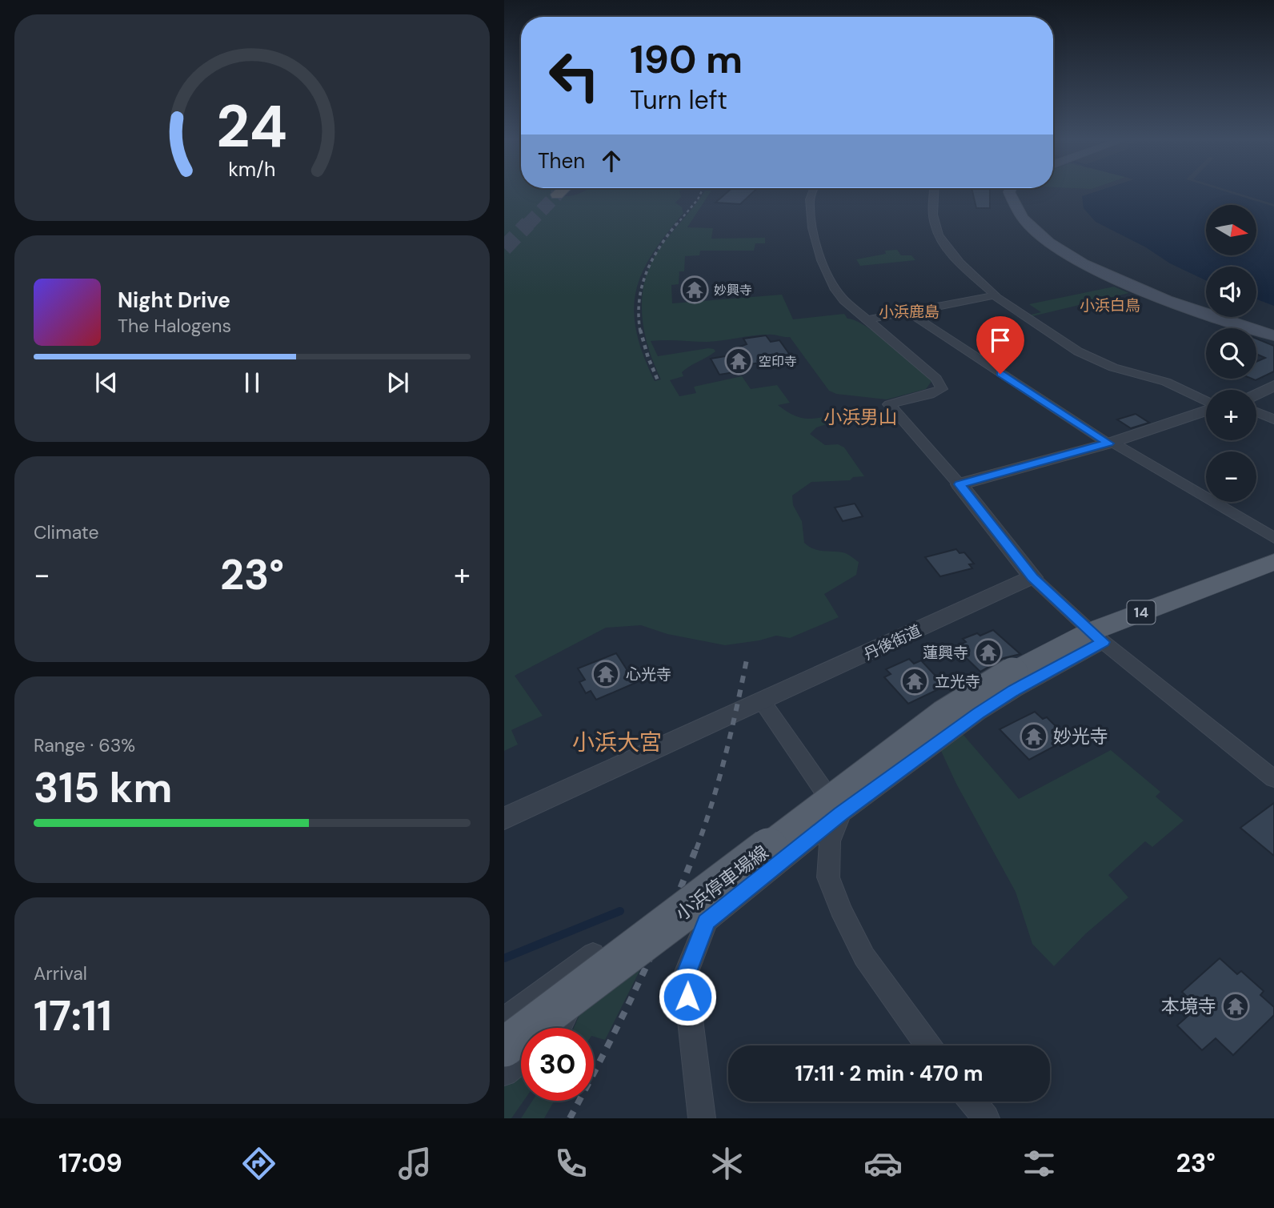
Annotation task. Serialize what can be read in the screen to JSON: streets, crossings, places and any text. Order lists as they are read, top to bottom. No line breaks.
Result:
{"streets":{"main road":["14","小浜停車場線"],"street":["丹後街道"]},"districts":["小浜白鳥","小浜鹿島","小浜男山","小浜大宮"],"places":{"temple":["妙興寺","空印寺","蓮興寺","心光寺","立光寺","妙光寺","本境寺"]},"north":"right","page":{"turn":["190 m","Turn left"],"then":"Then","map_buttons":["+","−"],"song":["Night Drive","The Halogens"],"tile":["Climate",["Range · 63%","315 km"],["Arrival","17:11"]],"heat":["−","23°","+"],"limit":"30","trip":"17:11 · 2 min · 470 m","tabs":["17:09","23°"],"gauge":["24","km/h"]}}
